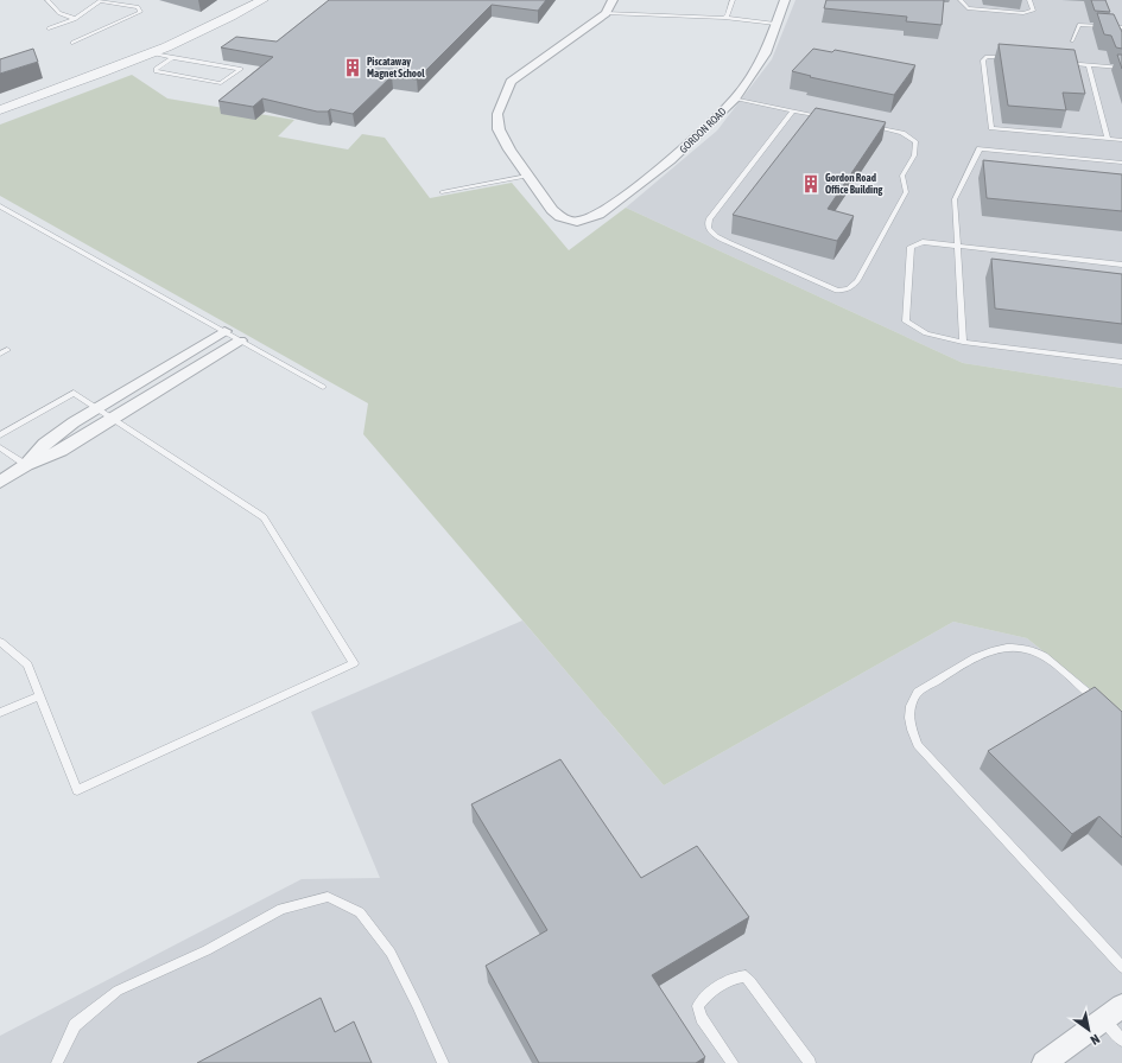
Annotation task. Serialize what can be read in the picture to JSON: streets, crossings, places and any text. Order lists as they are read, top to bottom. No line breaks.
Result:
{"streets":{"street":["GORDON ROAD"]},"places":{"building":["Piscataway Magnet School","Gordon Road Office Building"]},"north":"bottom right"}
